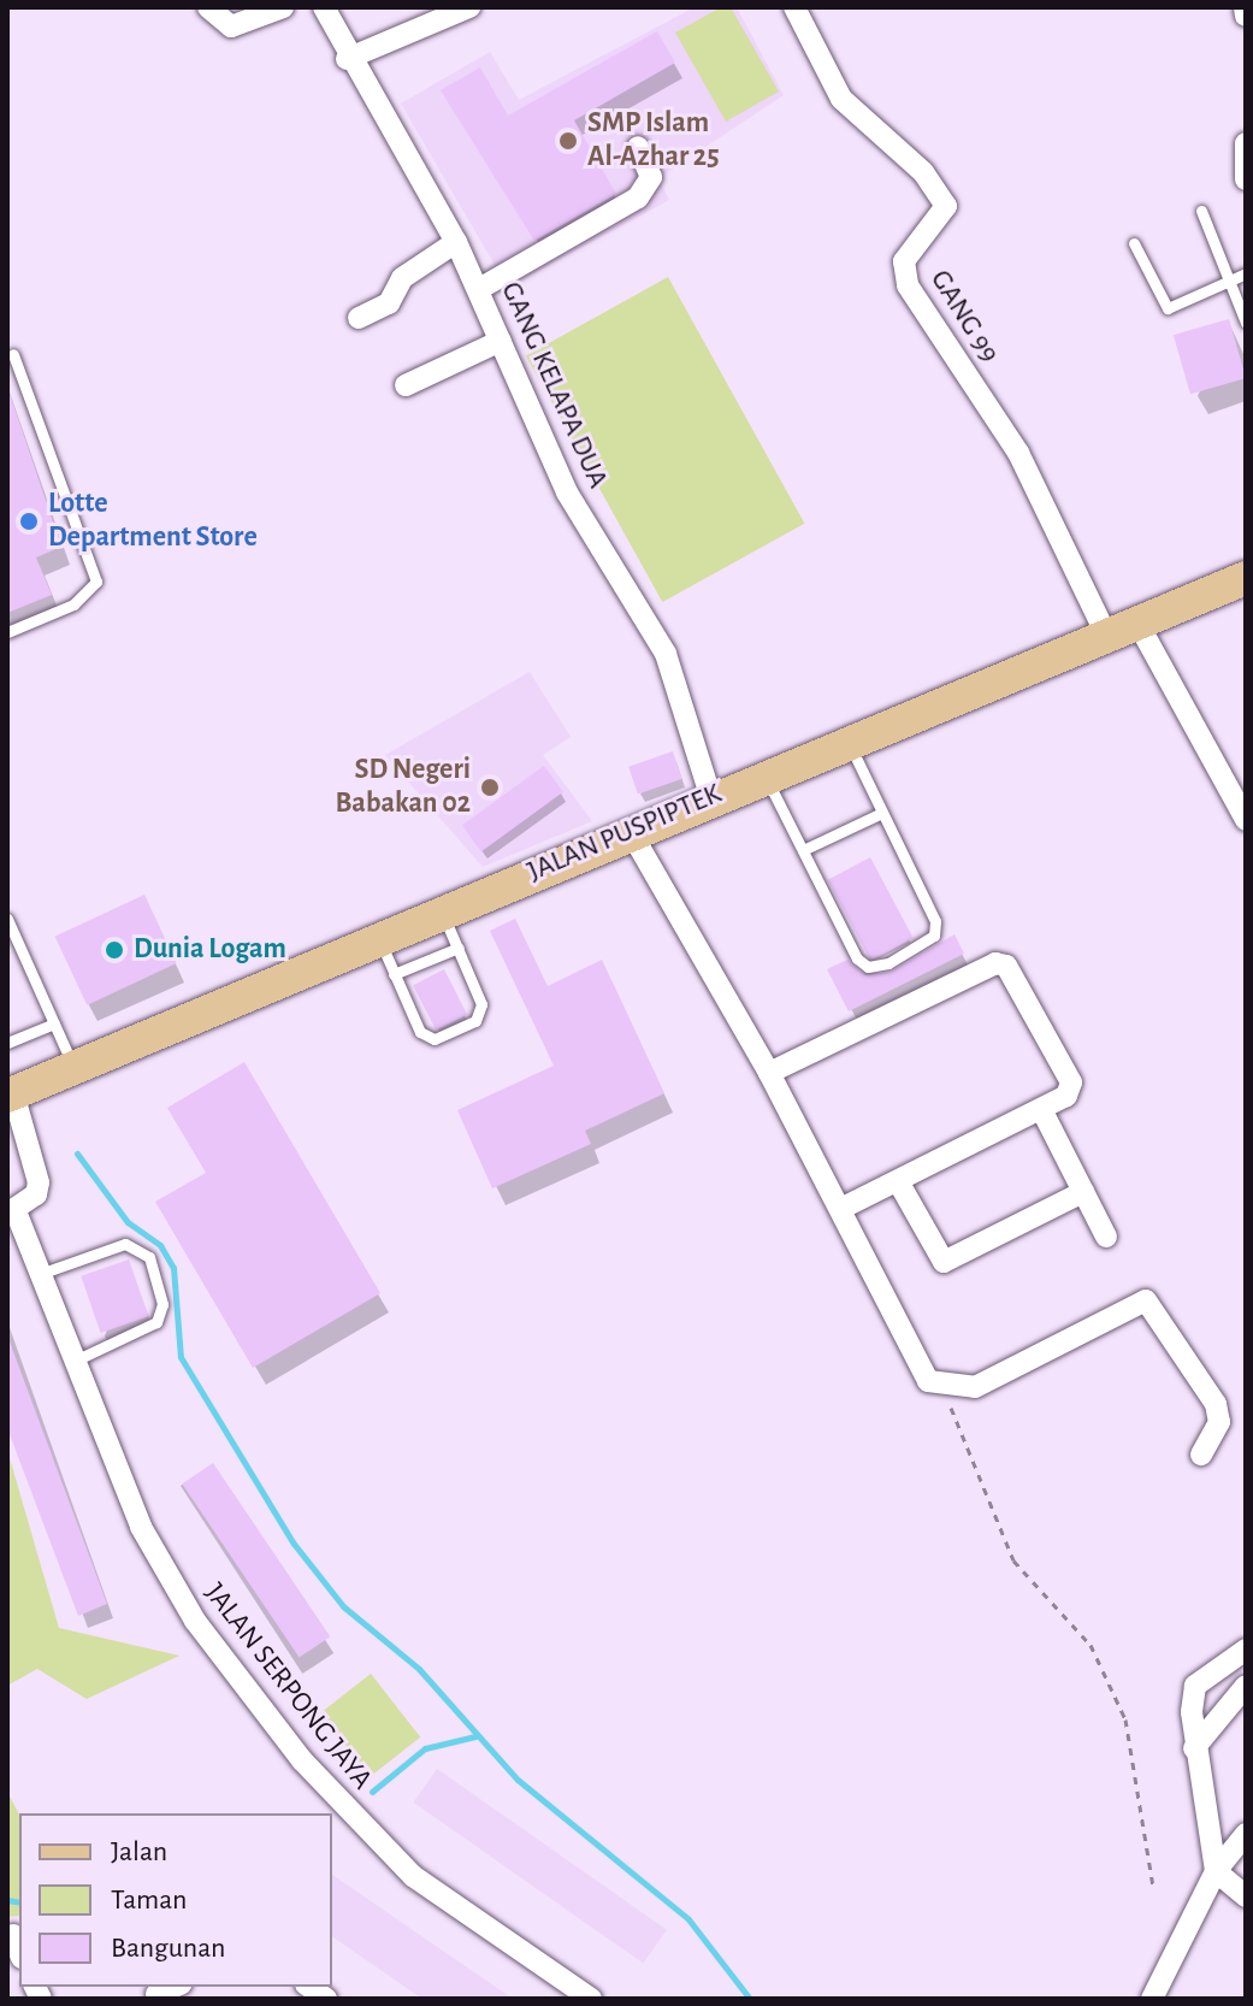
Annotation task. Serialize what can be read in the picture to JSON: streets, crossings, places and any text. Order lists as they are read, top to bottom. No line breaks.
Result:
{"streets":{"main road":["JALAN PUSPIPTEK"],"street":["GANG 99","GANG KELAPA DUA","JALAN SERPONG JAYA"]},"crossings":[["GANG 99","JALAN PUSPIPTEK"],["GANG KELAPA DUA","JALAN PUSPIPTEK"],["JALAN PUSPIPTEK","JALAN SERPONG JAYA"]],"places":["SMP Islam Al-Azhar 25","Lotte Department Store","SD Negeri Babakan 02","Dunia Logam"],"legend":["Jalan","Taman","Bangunan"]}
